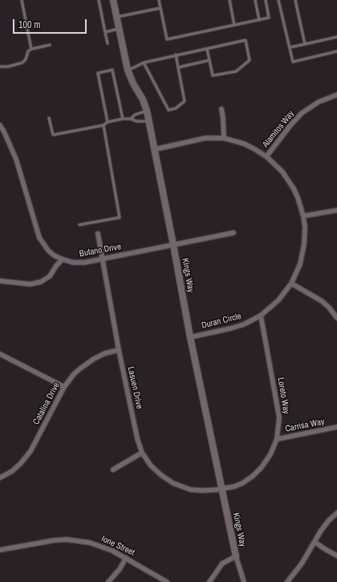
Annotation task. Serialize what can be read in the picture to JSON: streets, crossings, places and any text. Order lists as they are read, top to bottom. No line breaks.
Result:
{"streets":{"street":["Alamitos Way","Butano Drive","Kings Way","Duran Circle","Lasuen Drive","Loreto Way","Catalina Drive","Carrisa Way","Ione Street"]},"crossings":[["Alamitos Way","Duran Circle"],["Butano Drive","Kings Way"],["Butano Drive","Lasuen Drive"],["Kings Way","Duran Circle"],["Kings Way","Lasuen Drive"],["Kings Way","Loreto Way"],["Duran Circle","Loreto Way"],["Lasuen Drive","Loreto Way"],["Lasuen Drive","Catalina Drive"],["Loreto Way","Carrisa Way"]],"scale_bar":"100 m"}
